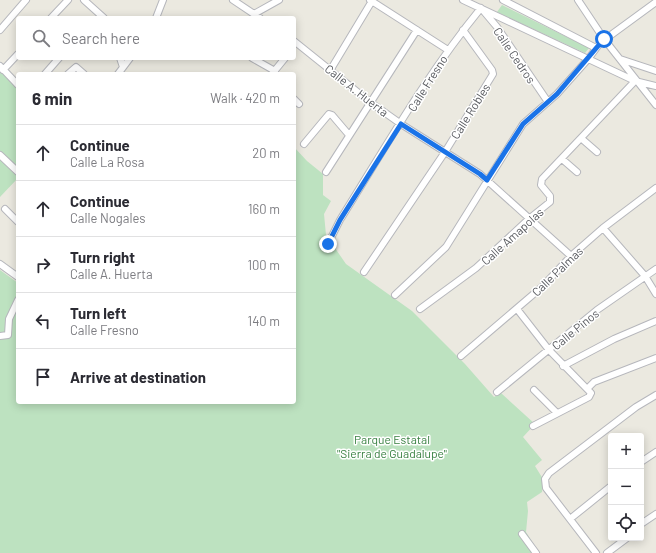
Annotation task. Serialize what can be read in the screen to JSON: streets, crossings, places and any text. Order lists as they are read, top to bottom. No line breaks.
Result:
{"streets":{"street":["Calle Cedros","Calle Fresno","Calle A. Huerta","Calle Robles","Calle Amapolas","Calle Palmas","Calle Pinos"]},"crossings":[["Calle Cedros","Calle Fresno"],["Calle Fresno","Calle A. Huerta"],["Calle Fresno","Calle Robles"],["Calle A. Huerta","Calle Robles"],["Calle A. Huerta","Calle Amapolas"],["Calle A. Huerta","Calle Palmas"]],"parks":["Parque Estatal \"Sierra de Guadalupe\""],"page":{"search":"Search here","heading":["6 min","Walk · 420 m"],"list":[["Continue","Calle La Rosa","20 m"],["Continue","Calle Nogales","160 m"],["Turn right","Calle A. Huerta","100 m"],["Turn left","Calle Fresno","140 m"],"Arrive at destination"],"map_buttons":["+","−"]}}
